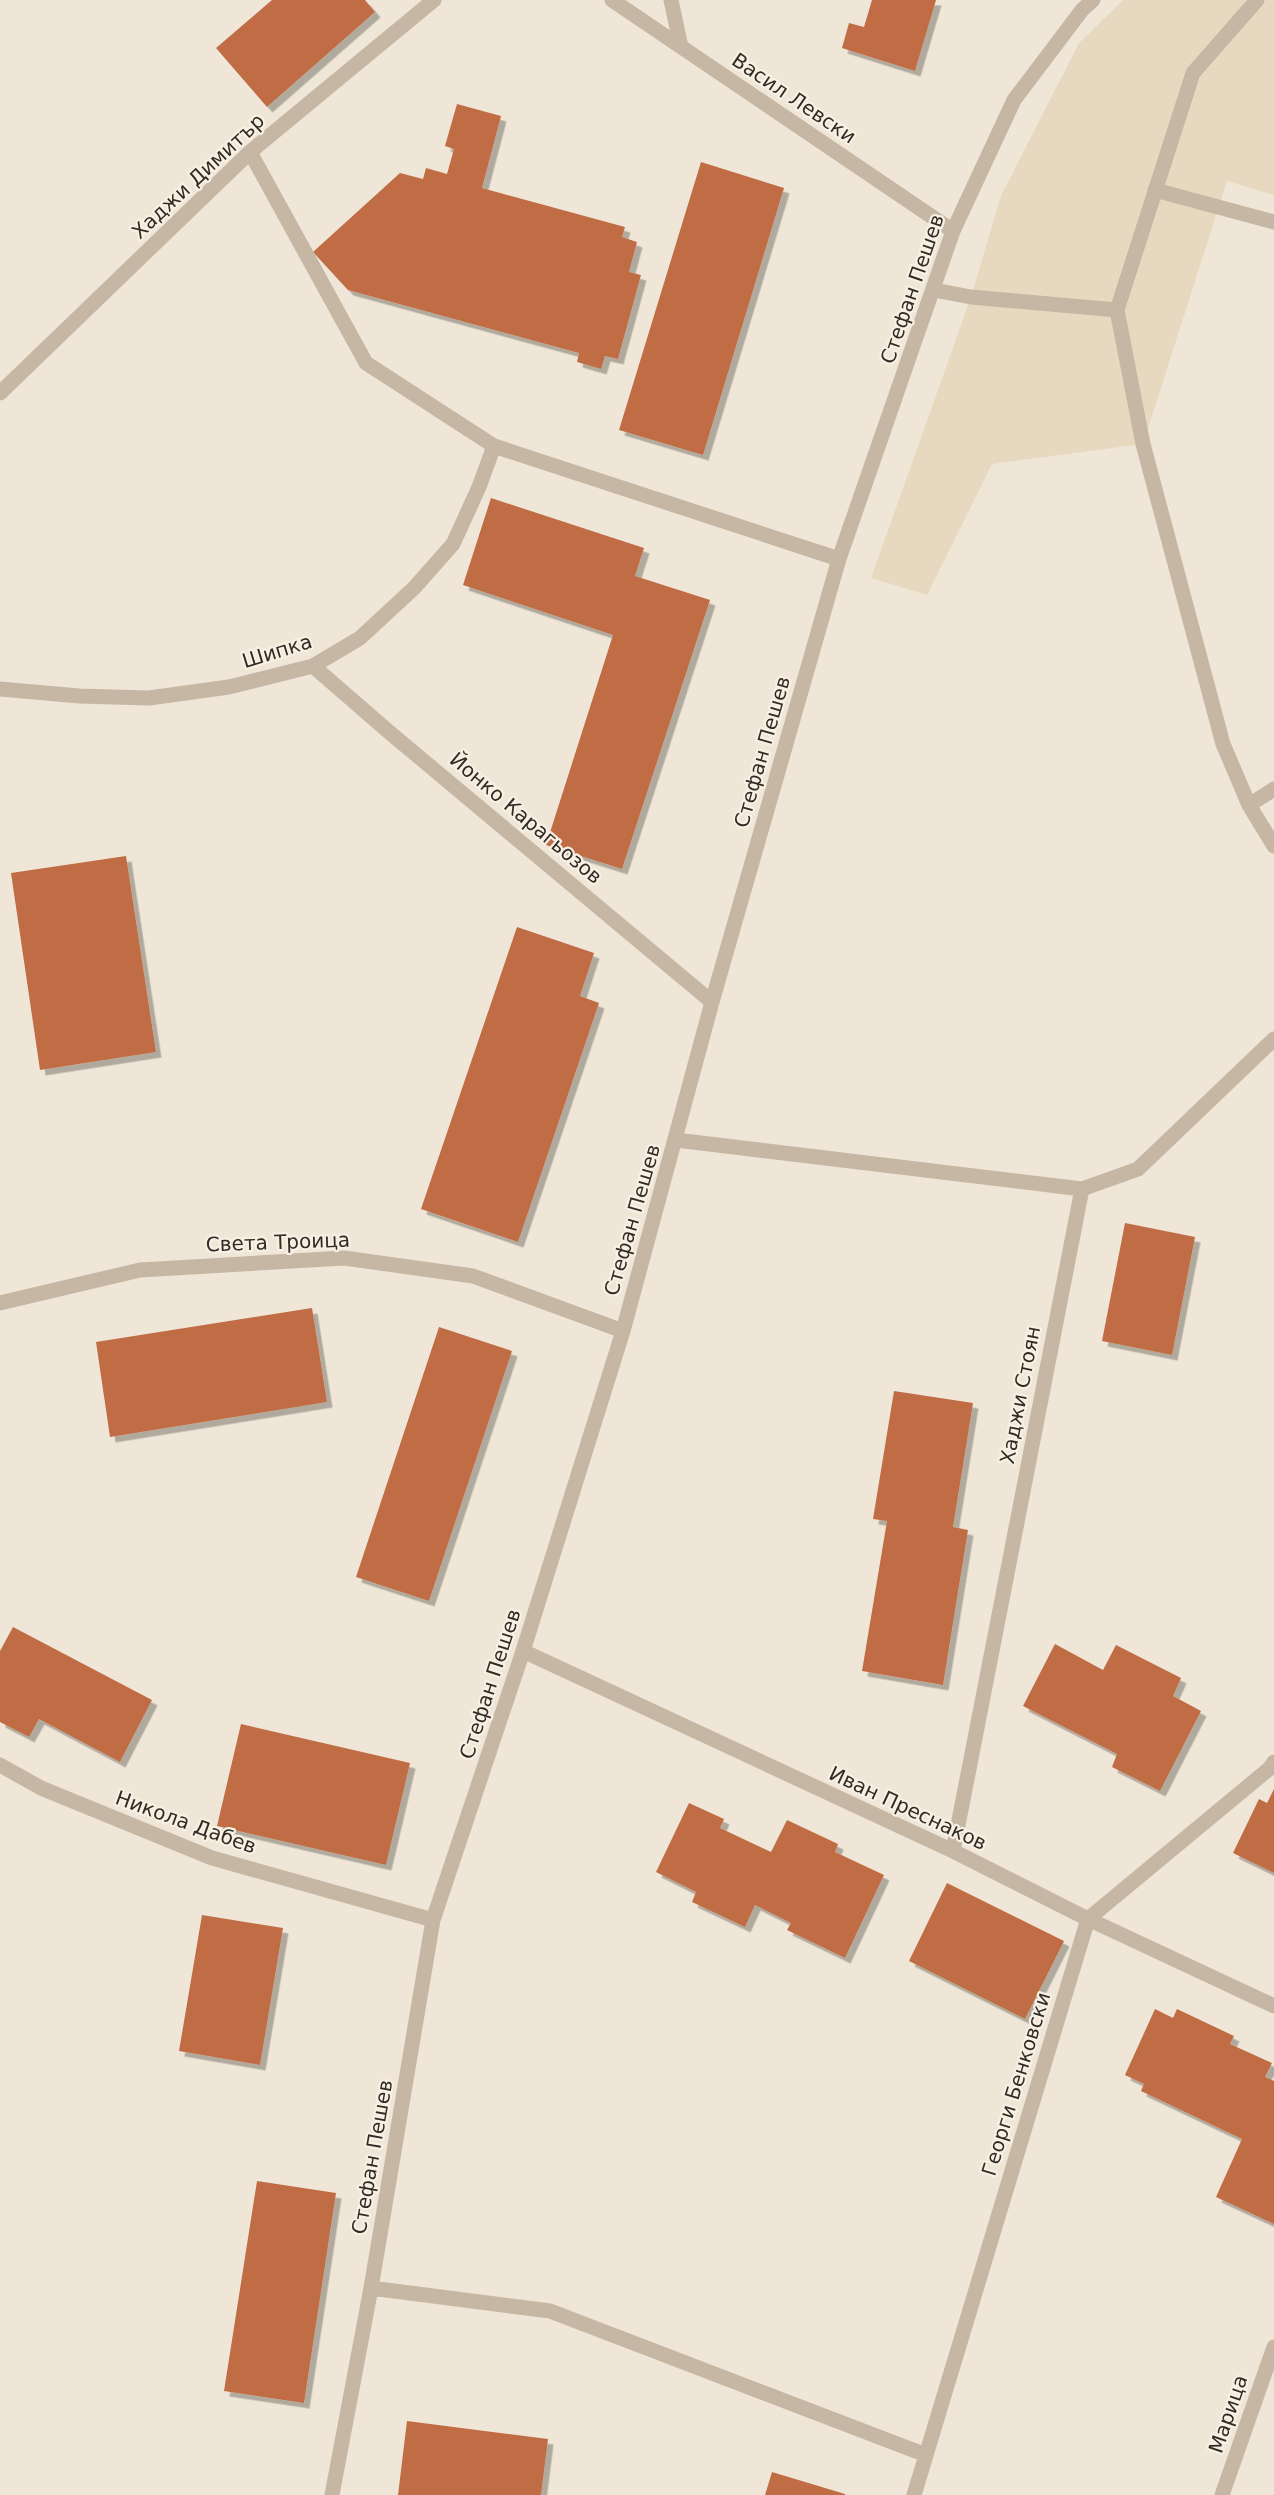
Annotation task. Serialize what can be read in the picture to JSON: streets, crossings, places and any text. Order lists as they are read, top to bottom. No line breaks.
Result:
{"streets":{"street":["Васил Левски","Хаджи Димитър","Стефан Пешев","Шипка","Йонко Карагьозов","Света Троица","Хаджи Стоян","Иван Преснаков","Никола Дабев","Георги Бенковски","Марица"]},"crossings":[["Васил Левски","Стефан Пешев"],["Стефан Пешев","Йонко Карагьозов"],["Стефан Пешев","Света Троица"],["Стефан Пешев","Иван Преснаков"],["Стефан Пешев","Никола Дабев"],["Шипка","Йонко Карагьозов"],["Хаджи Стоян","Иван Преснаков"],["Иван Преснаков","Георги Бенковски"]]}
